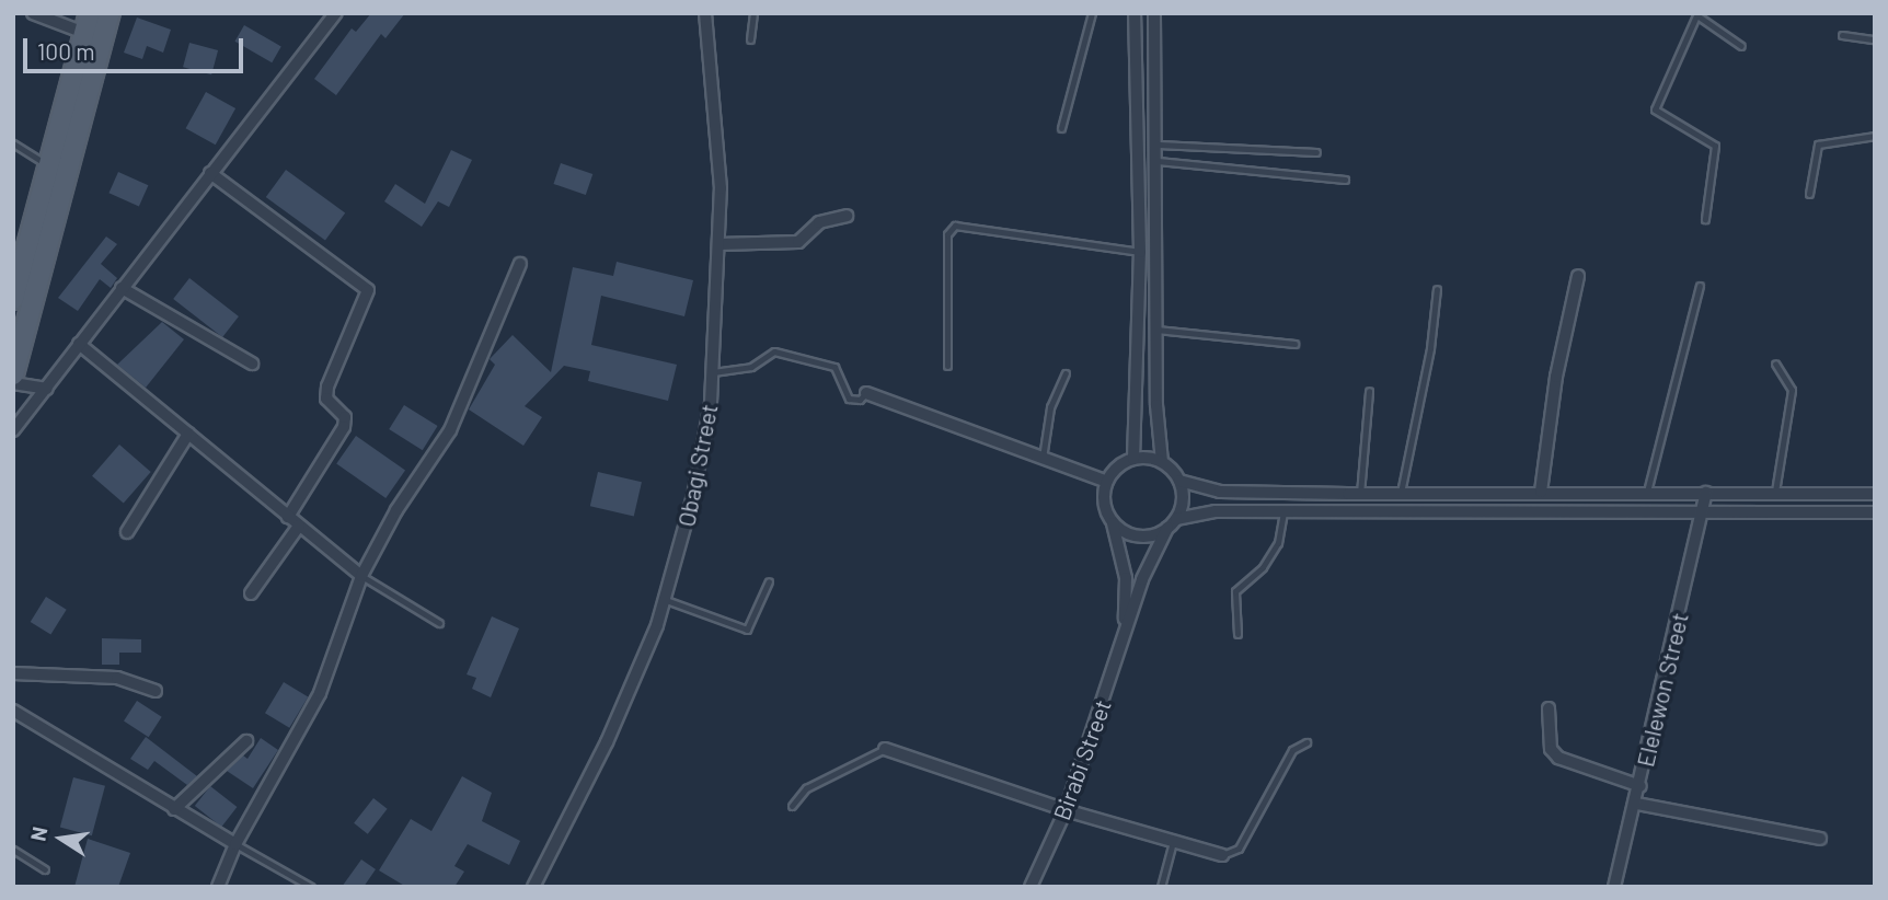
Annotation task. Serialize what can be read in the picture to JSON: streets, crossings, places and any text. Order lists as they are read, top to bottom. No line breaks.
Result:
{"streets":{"street":["Obagi Street","Elelewon Street","Birabi Street"]},"scale_bar":"100 m","north":"left"}
